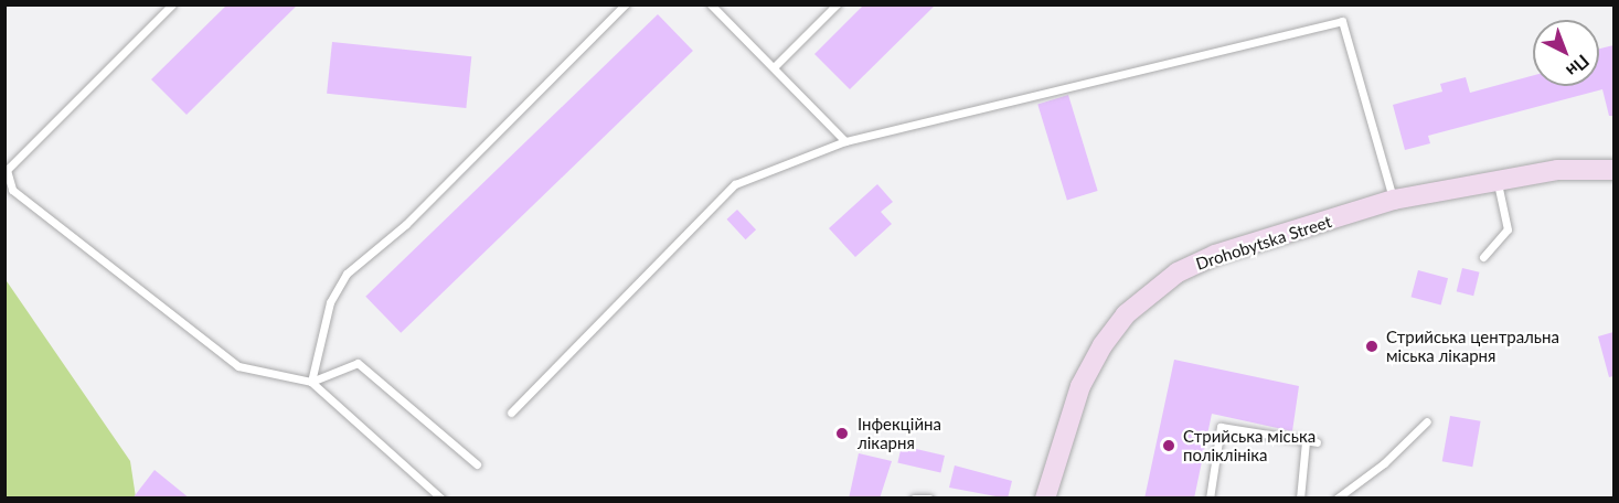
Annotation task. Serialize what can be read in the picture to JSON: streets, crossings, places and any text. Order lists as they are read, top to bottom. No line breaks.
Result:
{"streets":{"main road":["Drohobytska Street"]},"places":["Стрийська центральна міська лікарня","Інфекційна лікарня","Стрийська міська поліклініка"],"north":"bottom right"}
